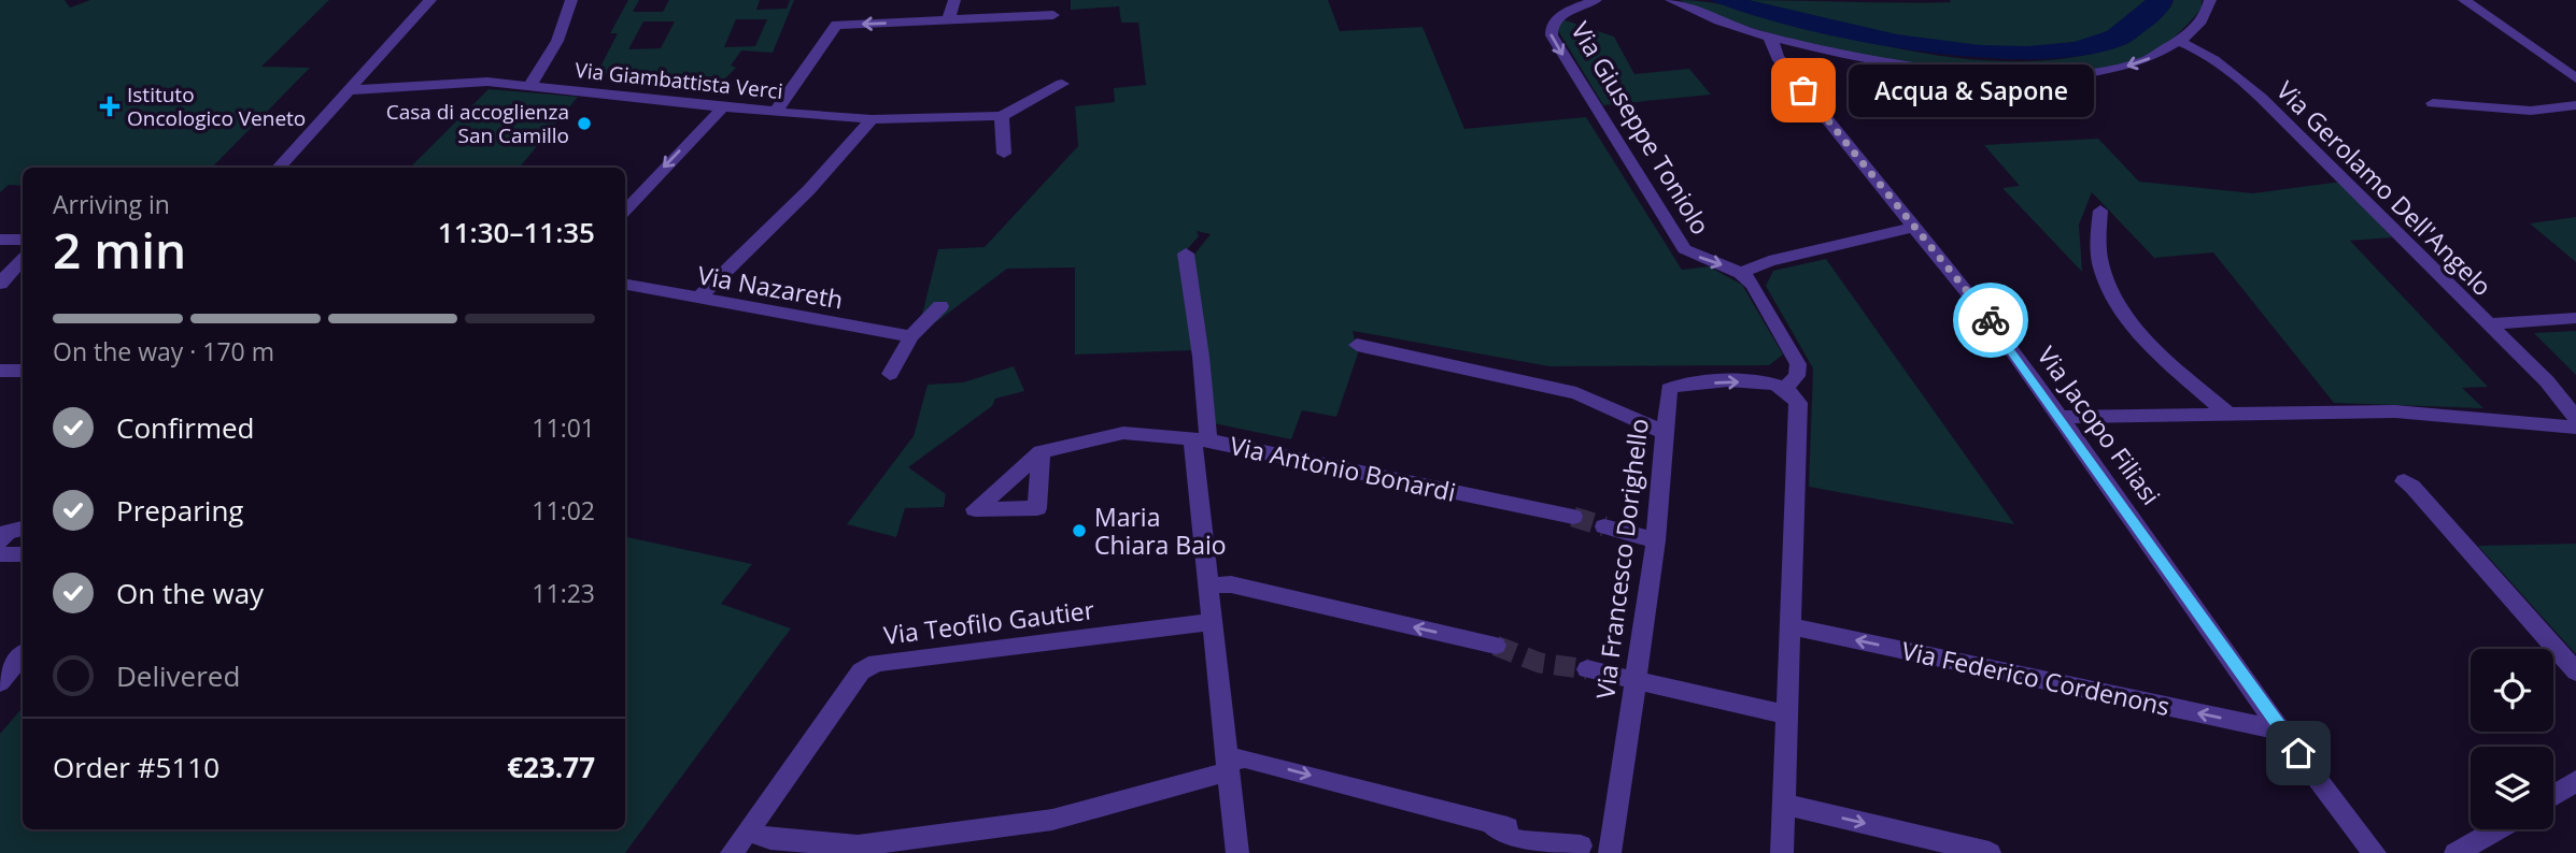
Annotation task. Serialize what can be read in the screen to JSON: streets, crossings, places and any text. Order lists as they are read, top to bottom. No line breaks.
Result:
{"streets":{"street":["Via Giambattista Verci","Via Giuseppe Toniolo","Via Gerolamo Dell'Angelo","Via Nazareth","Via Jacopo Filiasi","Via Antonio Bonardi","Via Francesco Dorighello","Via Teofilo Gautier","Via Federico Cordenons"]},"crossings":[["Via Jacopo Filiasi","Via Federico Cordenons"],["Via Antonio Bonardi","Via Teofilo Gautier"]],"one_way":["Via Giuseppe Toniolo","Via Federico Cordenons"],"places":{"other":["Acqua & Sapone","Casa di accoglienza San Camillo","Maria Chiara Baio"],"health":["Istituto Oncologico Veneto"]},"page":{"bubble":"Acqua & Sapone","heading":["2 min","Arriving in","11:30–11:35"],"panel":["Order #5110","€23.77"],"bar":"On the way · 170 m","list":[["Confirmed","11:01"],["Preparing","11:02"],["On the way","11:23"],"Delivered"]}}
